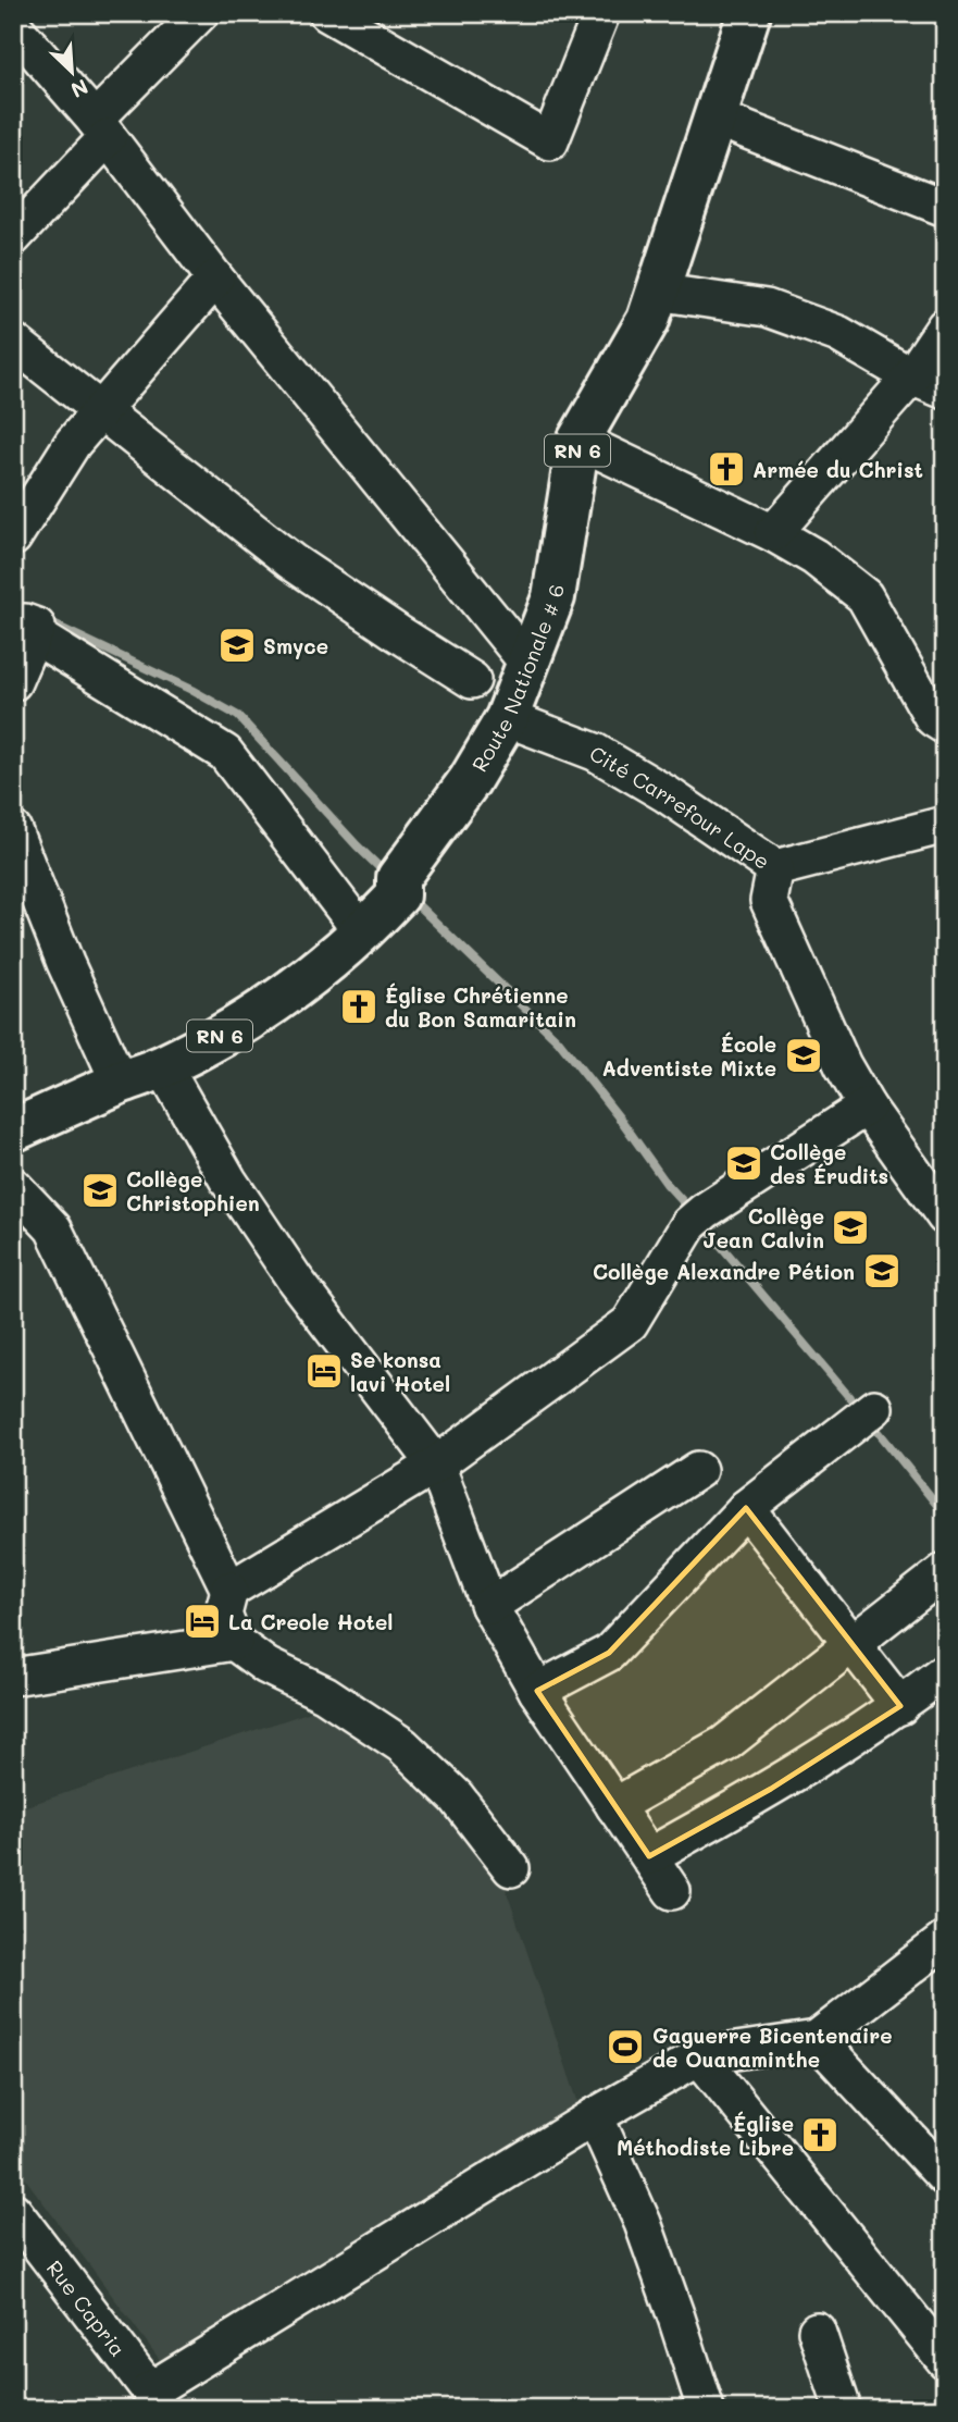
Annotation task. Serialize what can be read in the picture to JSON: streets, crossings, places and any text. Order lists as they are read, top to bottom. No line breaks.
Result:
{"streets":{"main road":["RN 6","Route Nationale # 6"],"street":["Cité Carrefour Lape","Rue Capria"]},"crossings":[["Route Nationale # 6","Cité Carrefour Lape"]],"places":{"church":["Armée du Christ","Église Chrétienne du Bon Samaritain","Église Méthodiste Libre"],"school or university":["Smyce","École Adventiste Mixte","Collège des Érudits","Collège Christophien","Collège Jean Calvin","Collège Alexandre Pétion"],"hotel":["Se konsa lavi Hotel","La Creole Hotel"],"sports":["Gaguerre Bicentenaire de Ouanaminthe"]},"north":"bottom right"}
